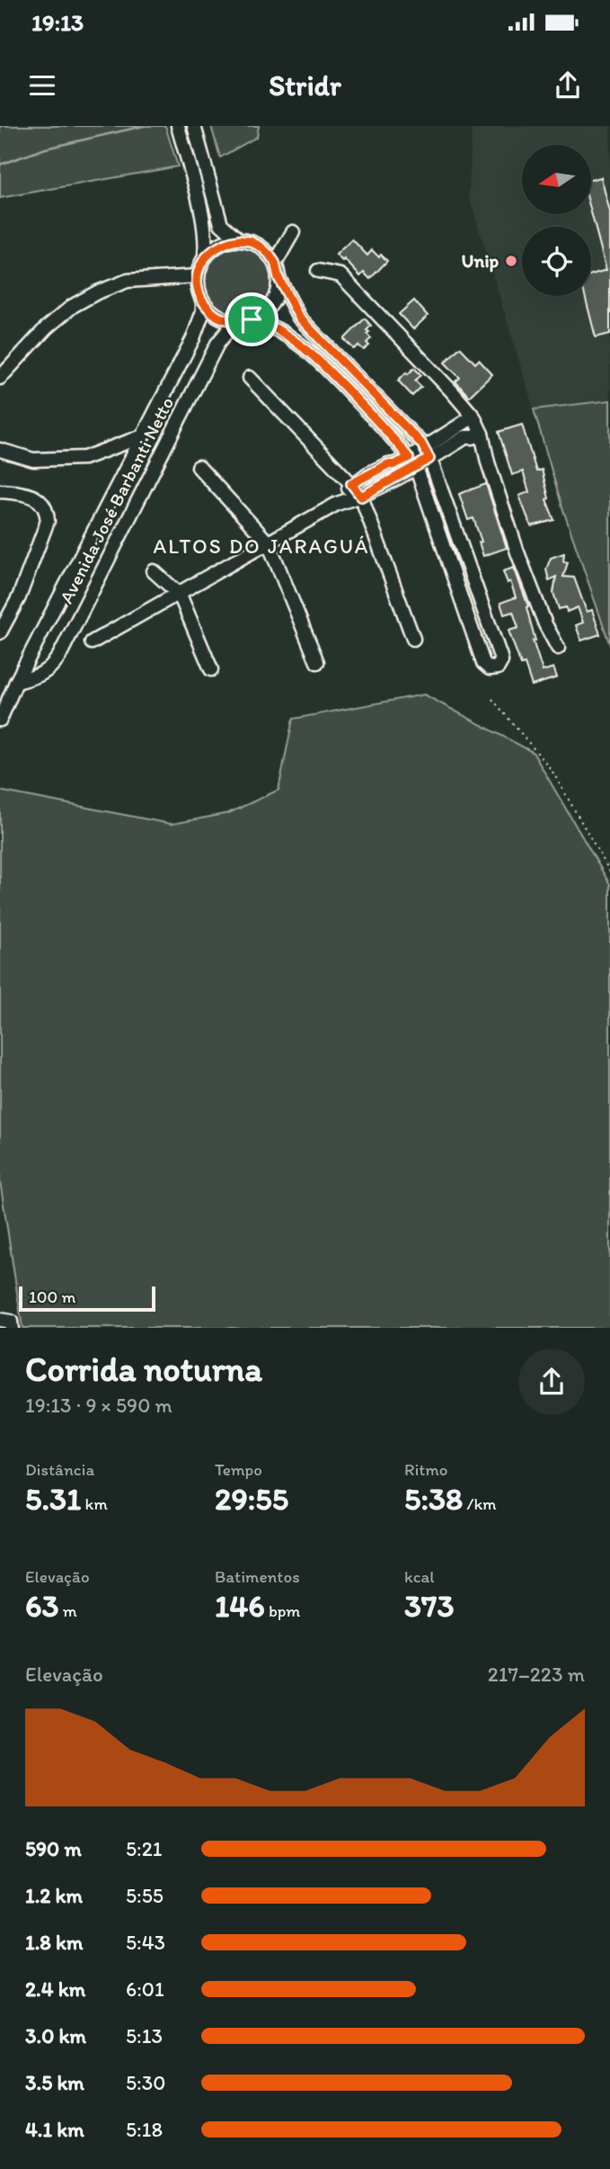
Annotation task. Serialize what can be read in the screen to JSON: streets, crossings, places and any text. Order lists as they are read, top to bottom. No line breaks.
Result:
{"streets":{"street":["Avenida José Barbanti Netto"]},"districts":["ALTOS DO JARAGUÁ"],"places":["Unip"],"scale_bar":"100 m","north":"left","page":{"status":"19:13","header":"Stridr","scale":"100 m","heading":["Corrida noturna","19:13 · 9 × 590 m"],"stats":[["Distância","5.31 km"],["Tempo","29:55"],["Ritmo","5:38 /km"],["Elevação","63 m"],["Batimentos","146 bpm"],["kcal","373"]],"chart":["Elevação","217–223 m"],"list":[{"name":"590 m","note":"5:21"},{"name":"1.2 km","note":"5:55"},{"name":"1.8 km","note":"5:43"},{"name":"2.4 km","note":"6:01"},{"name":"3.0 km","note":"5:13"},{"name":"3.5 km","note":"5:30"},{"name":"4.1 km","note":"5:18"}]}}
